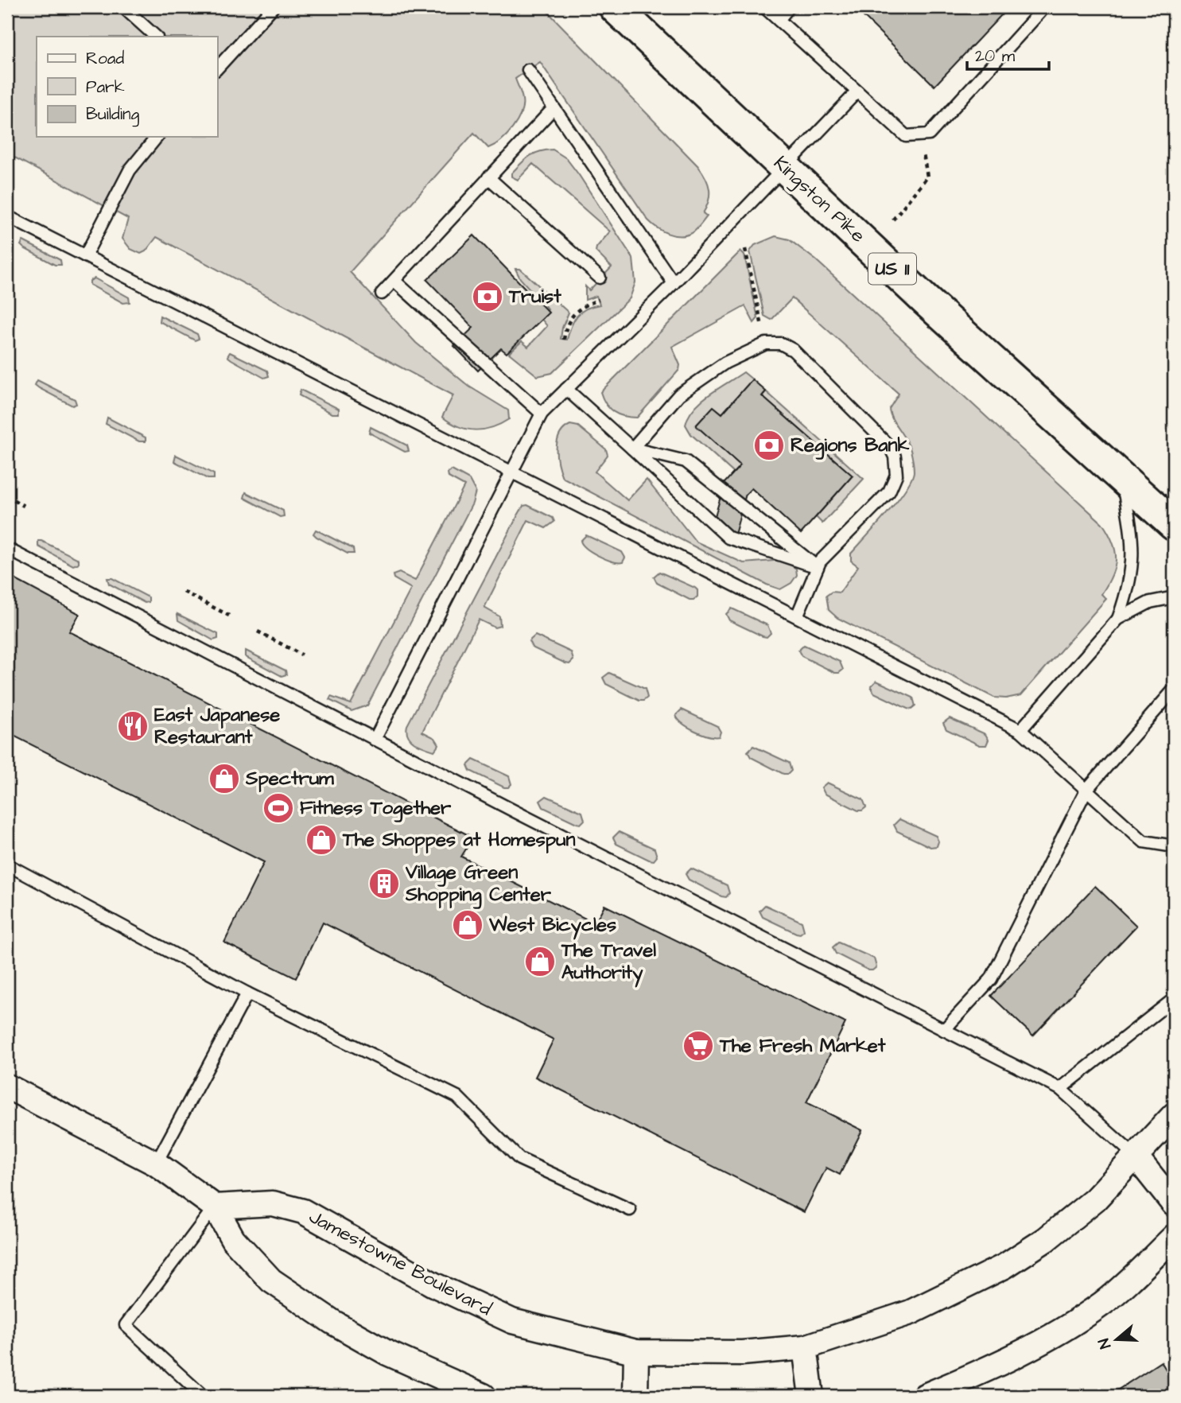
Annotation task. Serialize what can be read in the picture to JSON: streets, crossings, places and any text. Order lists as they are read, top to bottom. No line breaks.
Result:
{"streets":{"main road":["Kingston Pike","US 11"],"street":["Jamestowne Boulevard"]},"places":{"bank":["Truist","Regions Bank"],"restaurant":["East Japanese Restaurant"],"shop":["Spectrum","The Shoppes at Homespun","West Bicycles","The Travel Authority"],"sports":["Fitness Together"],"building":["Village Green Shopping Center"],"supermarket":["The Fresh Market"]},"legend":["Road","Park","Building"],"scale_bar":"20 m","north":"left"}
